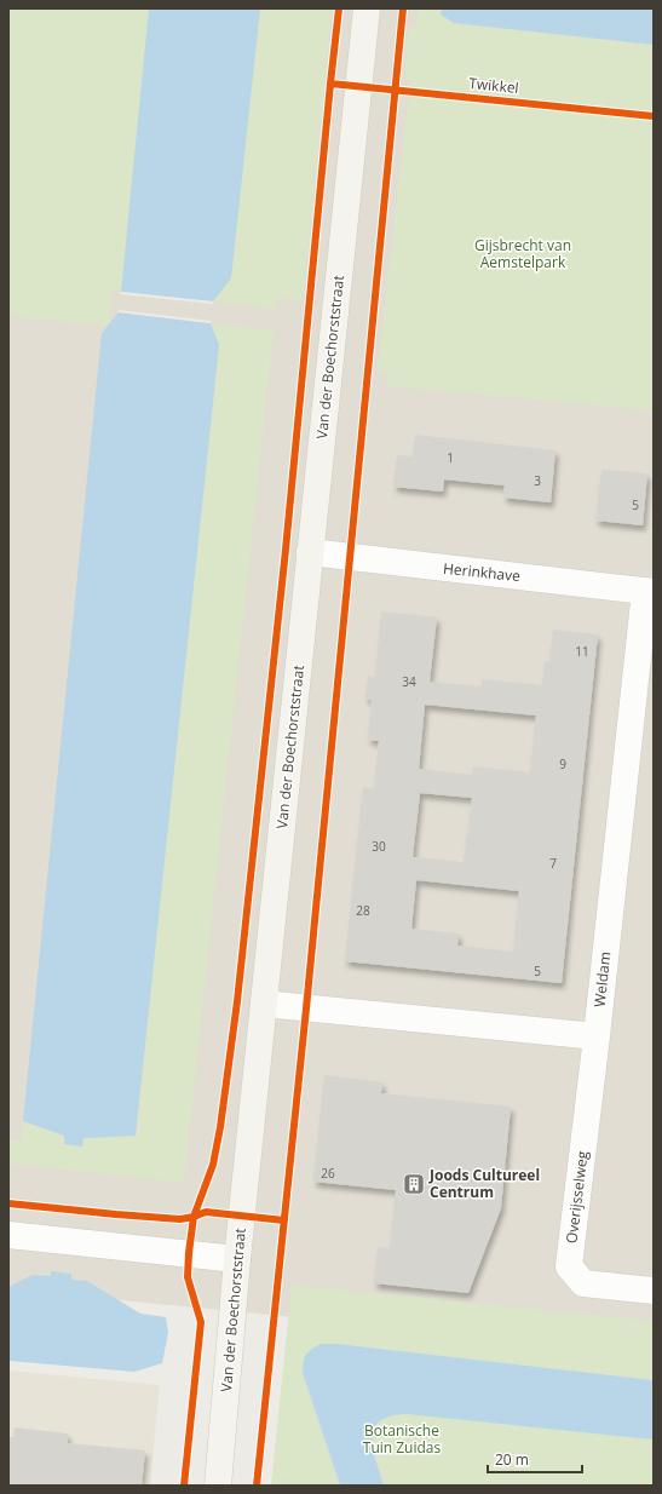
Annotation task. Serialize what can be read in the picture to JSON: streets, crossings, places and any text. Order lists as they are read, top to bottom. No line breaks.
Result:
{"streets":{"street":["Van der Boechorststraat","Herinkhave","Weldam","Overijsselweg"],"cycle path":["Twikkel"]},"crossings":[["Van der Boechorststraat","Herinkhave"],["Herinkhave","Weldam"],["Weldam","Overijsselweg"]],"parks":["Gijsbrecht van Aemstelpark","Botanische Tuin Zuidas"],"places":{"building":["Joods Cultureel Centrum"]},"house_numbers":["1","3","5","11","34","9","30","7","28","5","26"],"scale_bar":"20 m"}
